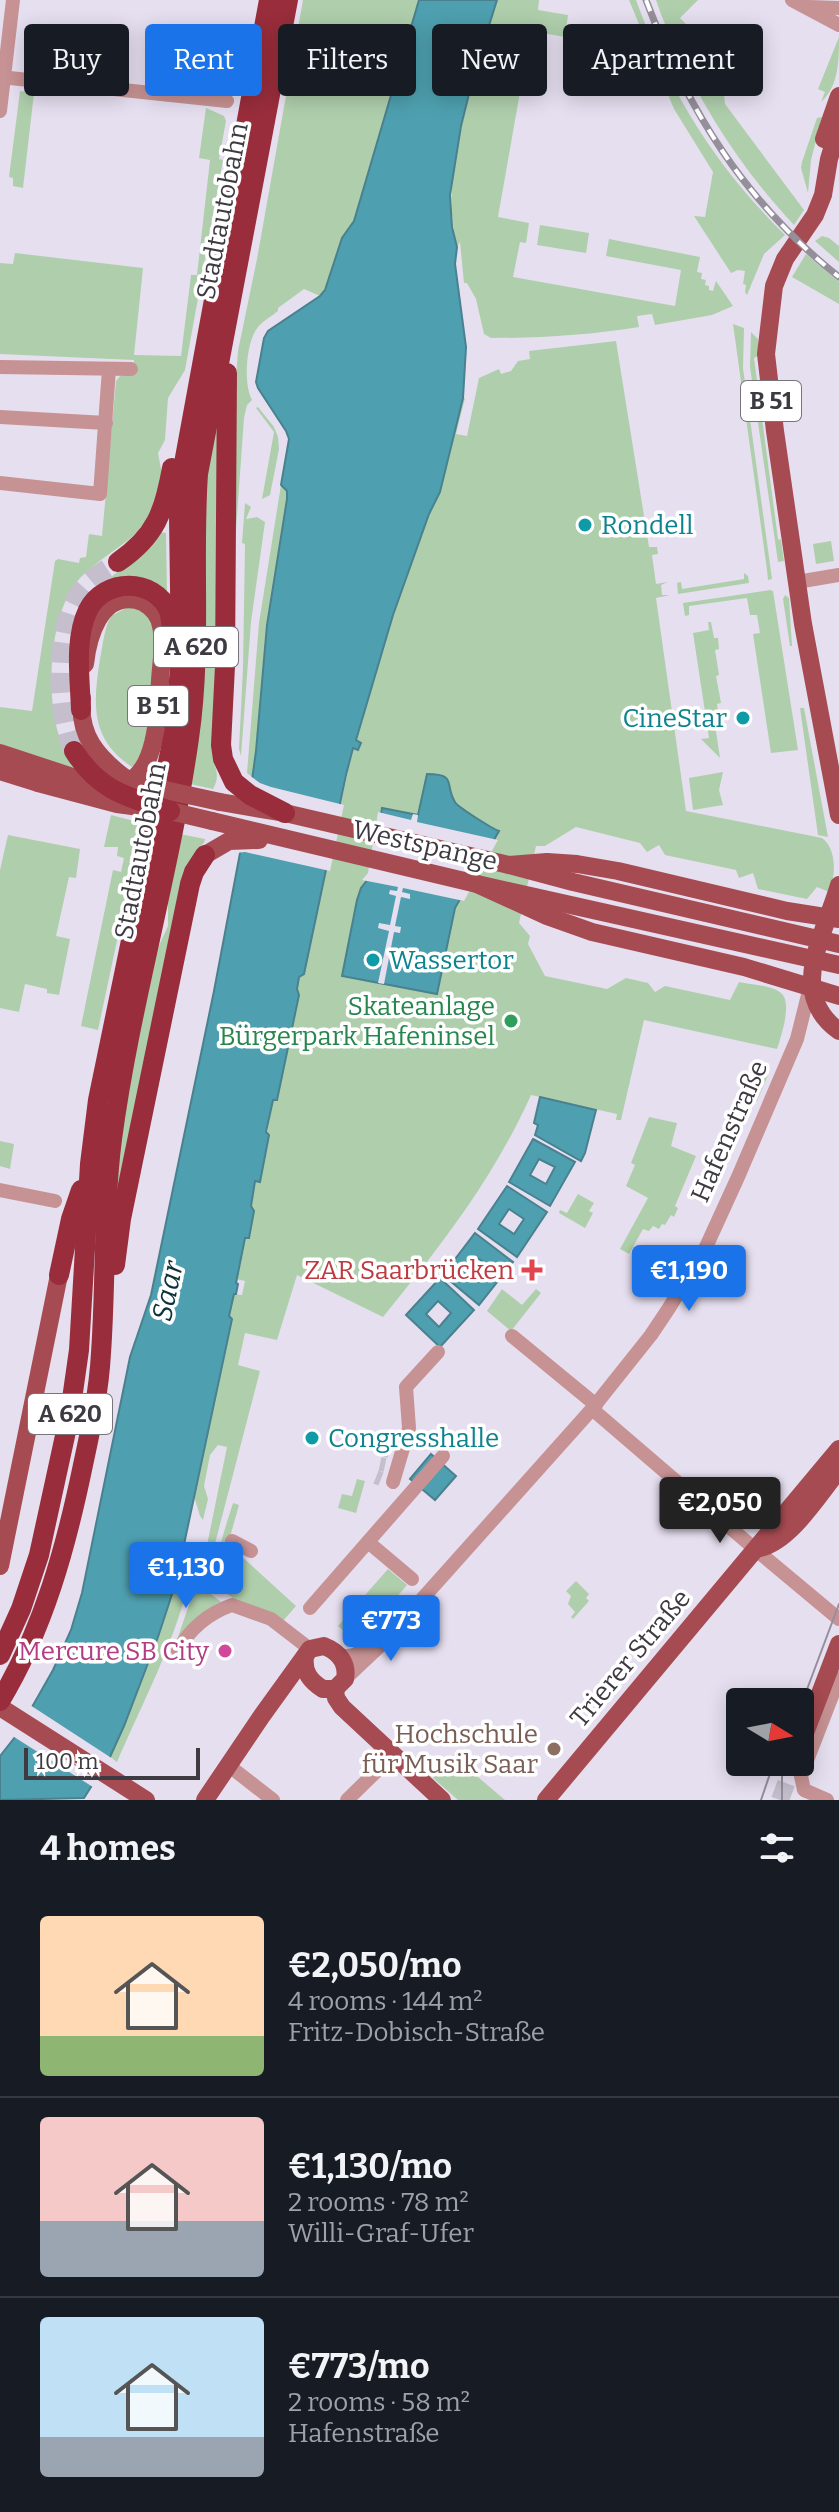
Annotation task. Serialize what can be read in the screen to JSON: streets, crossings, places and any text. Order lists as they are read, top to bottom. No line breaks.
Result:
{"streets":{"highway":["Stadtautobahn","A 620"],"main road":["B 51","Westspange","Trierer Straße"],"street":["Hafenstraße"]},"water":["Saar"],"places":{"other":["Rondell","CineStar","Wassertor","Skateanlage Bürgerpark Hafeninsel","Congresshalle","Mercure SB City","Hochschule für Musik Saar"],"health":["ZAR Saarbrücken"]},"scale_bar":"100 m","north":"right","page":{"chip":["Buy","Rent","Filters","New","Apartment"],"price":["€1,190","€2,050","€1,130","€773"],"scale":"100 m","heading":"4 homes","list":[{"name":"€2,050/mo","note":"4 rooms · 144 m² · Fritz-Dobisch-Straße"},{"name":"€1,130/mo","note":"2 rooms · 78 m² · Willi-Graf-Ufer"},{"name":"€773/mo","note":"2 rooms · 58 m² · Hafenstraße"}]}}
